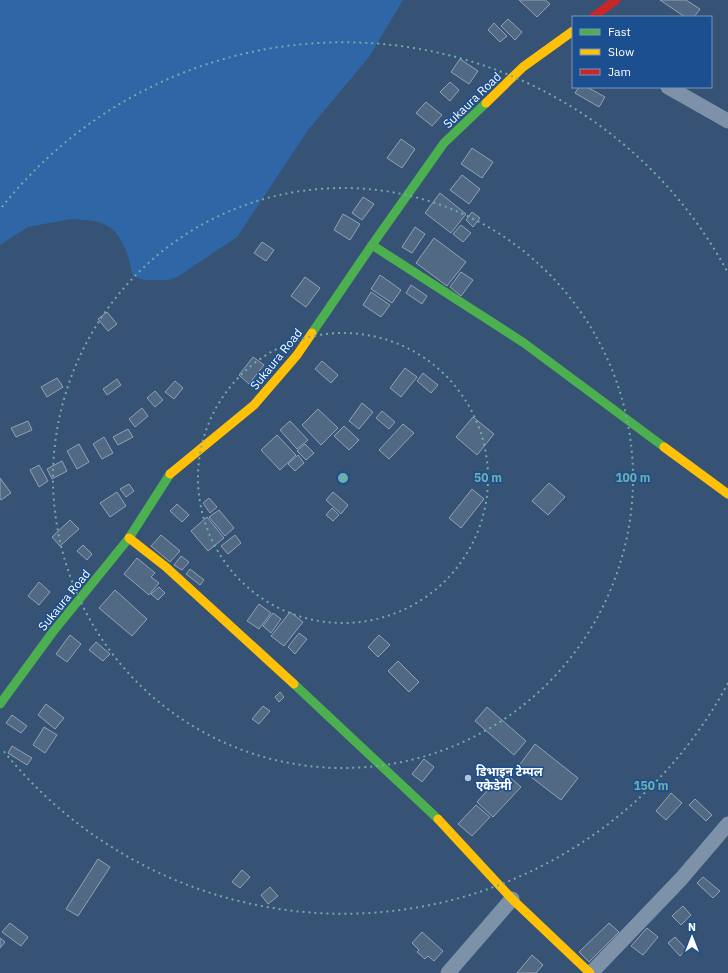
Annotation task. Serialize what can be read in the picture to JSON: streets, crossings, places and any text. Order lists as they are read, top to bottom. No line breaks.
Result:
{"streets":{"street":["Sukaura Road"]},"places":["डिभाइन टेम्पल एकेडेमी"],"legend":["Fast","Slow","Jam"],"north":"top","rings":["50 m","100 m","150 m"]}
